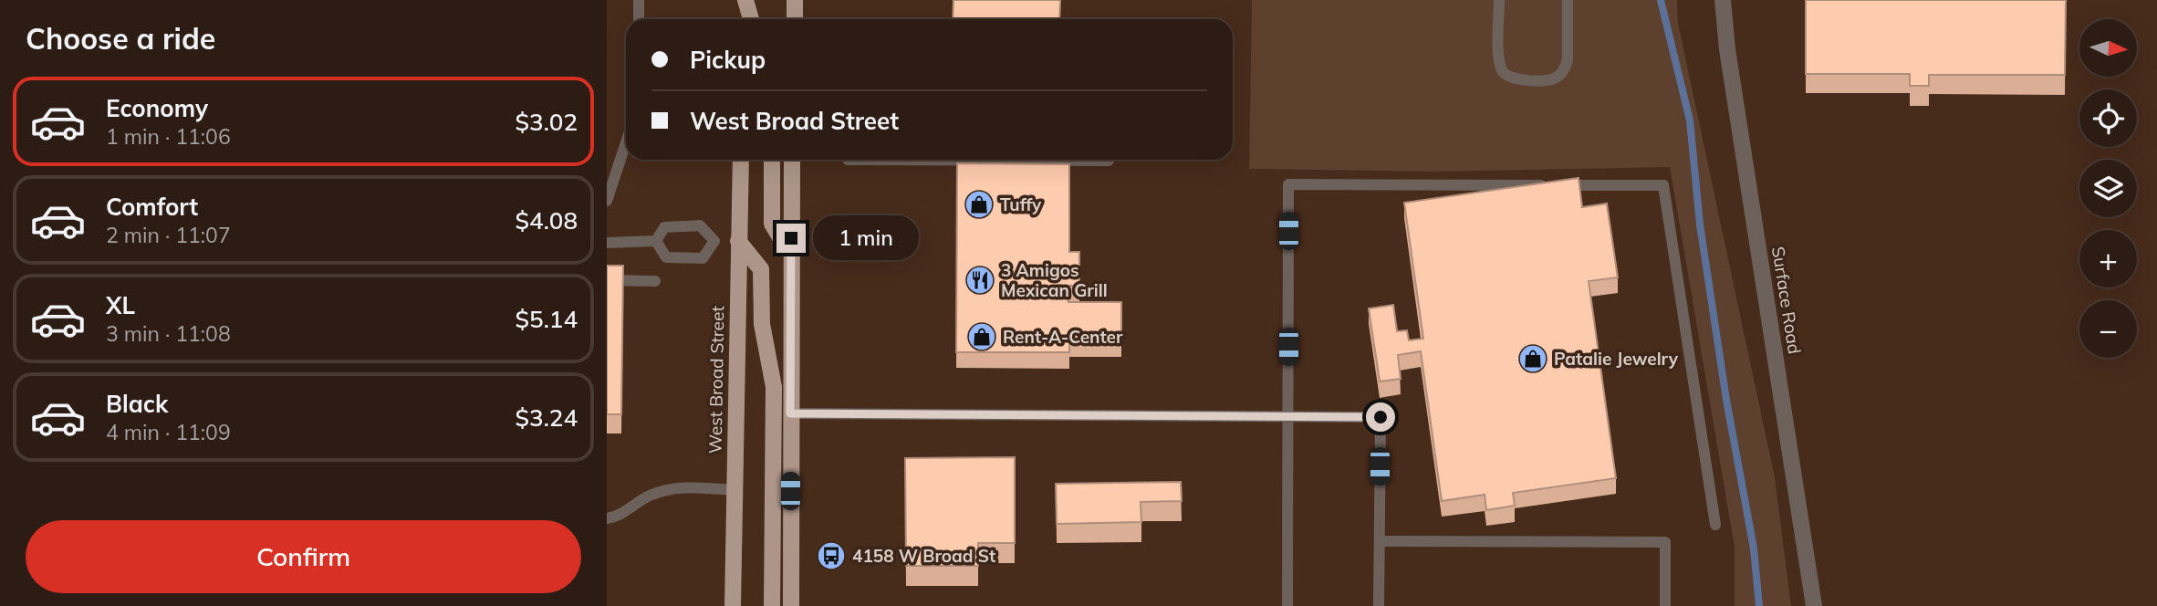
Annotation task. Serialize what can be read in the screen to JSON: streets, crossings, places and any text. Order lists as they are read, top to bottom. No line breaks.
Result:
{"streets":{"main road":["West Broad Street"],"street":["Surface Road"]},"places":{"shop":["Tuffy","Rent-A-Center","Patalie Jewelry"],"restaurant":["3 Amigos Mexican Grill"],"bus stop":["4158 W Broad St"]},"north":"right","page":{"heading":"Choose a ride","map_buttons":["+","−"],"banner":["Pickup","West Broad Street"],"list":[{"name":"Economy","note":"1 min · 11:06","value":"$3.02"},{"name":"Comfort","note":"2 min · 11:07","value":"$4.08"},{"name":"XL","note":"3 min · 11:08","value":"$5.14"},{"name":"Black","note":"4 min · 11:09","value":"$3.24"}],"bubble":"1 min","buttons":"Confirm"}}
